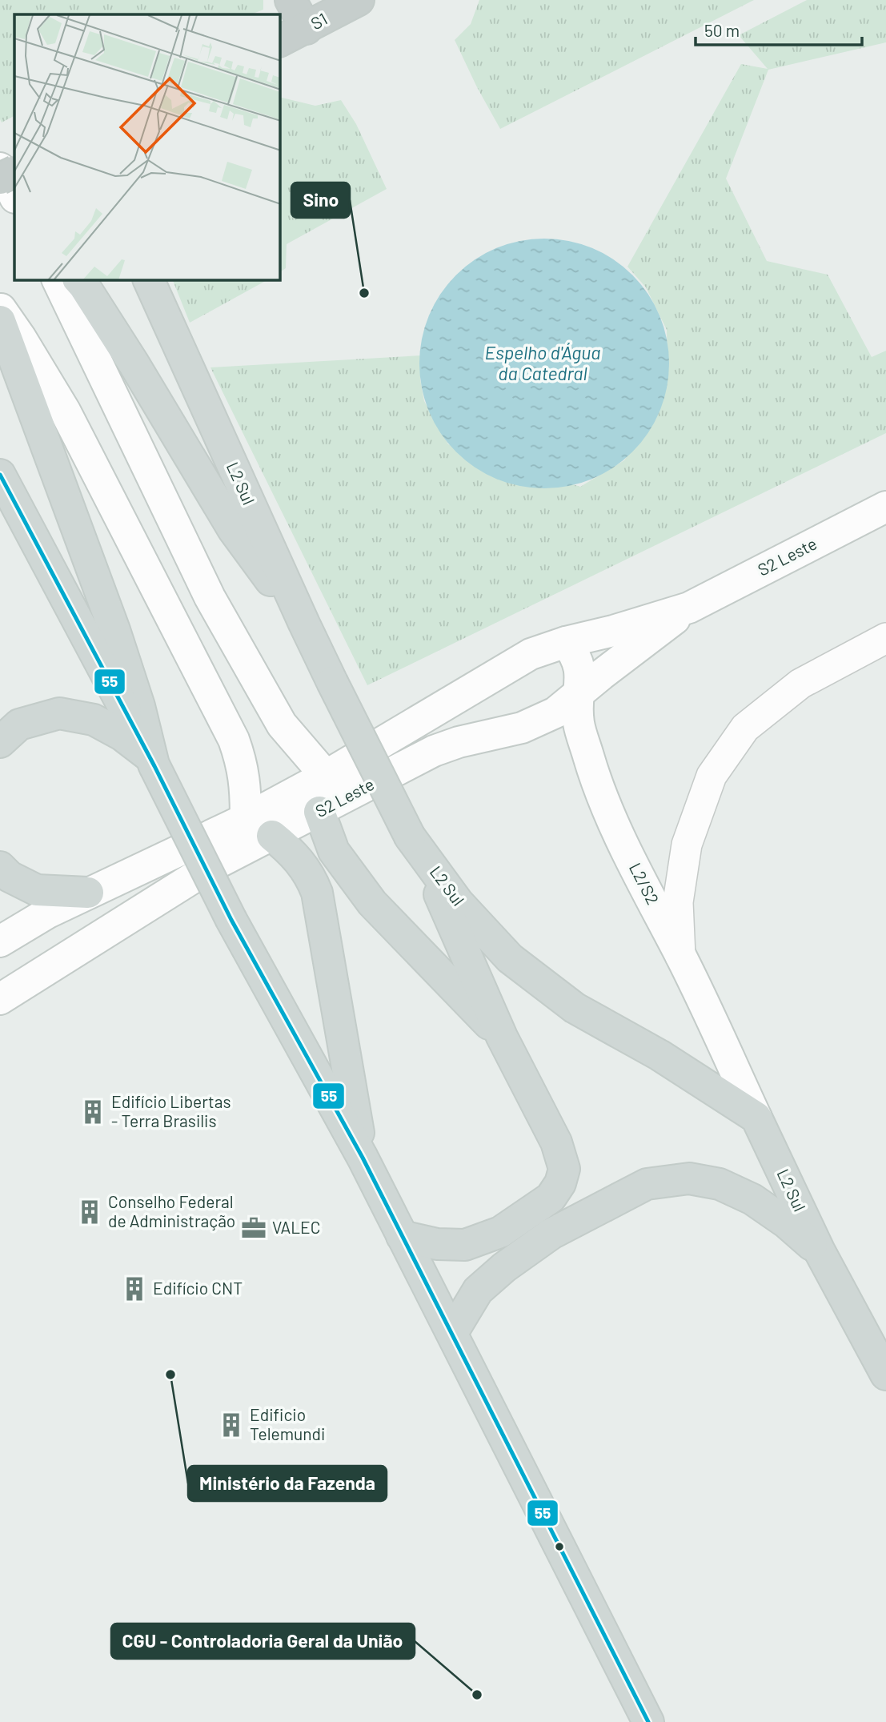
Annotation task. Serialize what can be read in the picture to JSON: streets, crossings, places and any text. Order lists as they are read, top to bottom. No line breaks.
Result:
{"streets":{"highway":["S1"],"main road":["L2 Sul","S2 Leste","L2/S2"]},"crossings":[["L2 Sul","L2/S2"],["S2 Leste","L2/S2"]],"water":["Espelho d'Água da Catedral"],"places":{"other":["Sino","Ministério da Fazenda","CGU - Controladoria Geral da União"],"building":["Edifício Libertas - Terra Brasilis","Conselho Federal de Administração","Edifício CNT","Edificio Telemundi"],"office":["VALEC"]},"lines":["transit line 55"],"scale_bar":"50 m"}
